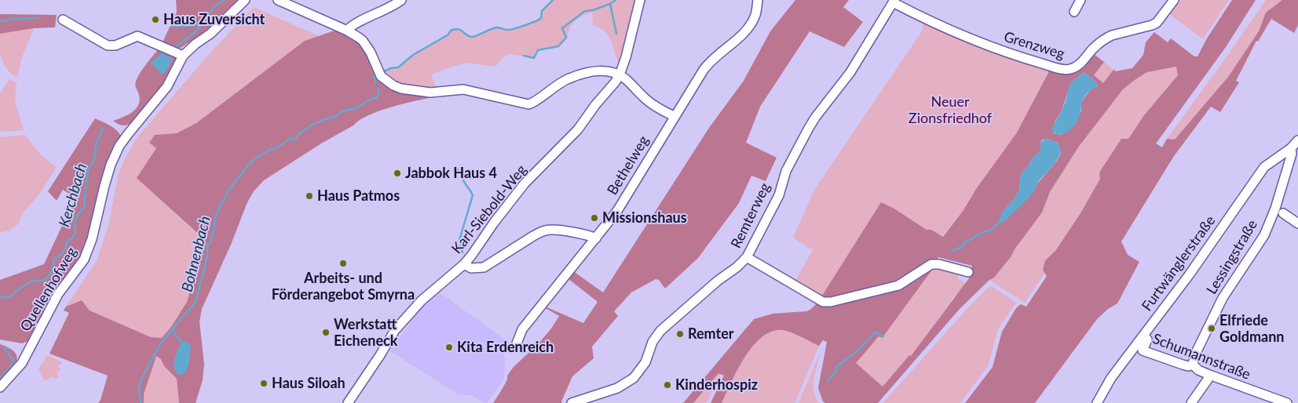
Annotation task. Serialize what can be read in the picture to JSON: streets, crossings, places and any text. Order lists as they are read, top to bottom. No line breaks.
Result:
{"streets":{"street":["Grenzweg","Bethelweg","Karl-Siebold-Weg","Remterweg","Lessingstraße","Furtwänglerstraße","Quellenhofweg","Schumannstraße"]},"crossings":[["Grenzweg","Remterweg"],["Lessingstraße","Furtwänglerstraße"],["Lessingstraße","Schumannstraße"],["Furtwänglerstraße","Schumannstraße"]],"water":["Kerchbach","Bohnenbach"],"parks":["Neuer Zionsfriedhof"],"places":["Haus Zuversicht","Jabbok Haus 4","Haus Patmos","Missionshaus","Arbeits- und Förderangebot Smyrna","Elfriede Goldmann","Werkstatt Eicheneck","Remter","Kita Erdenreich","Haus Siloah","Kinderhospiz"]}
